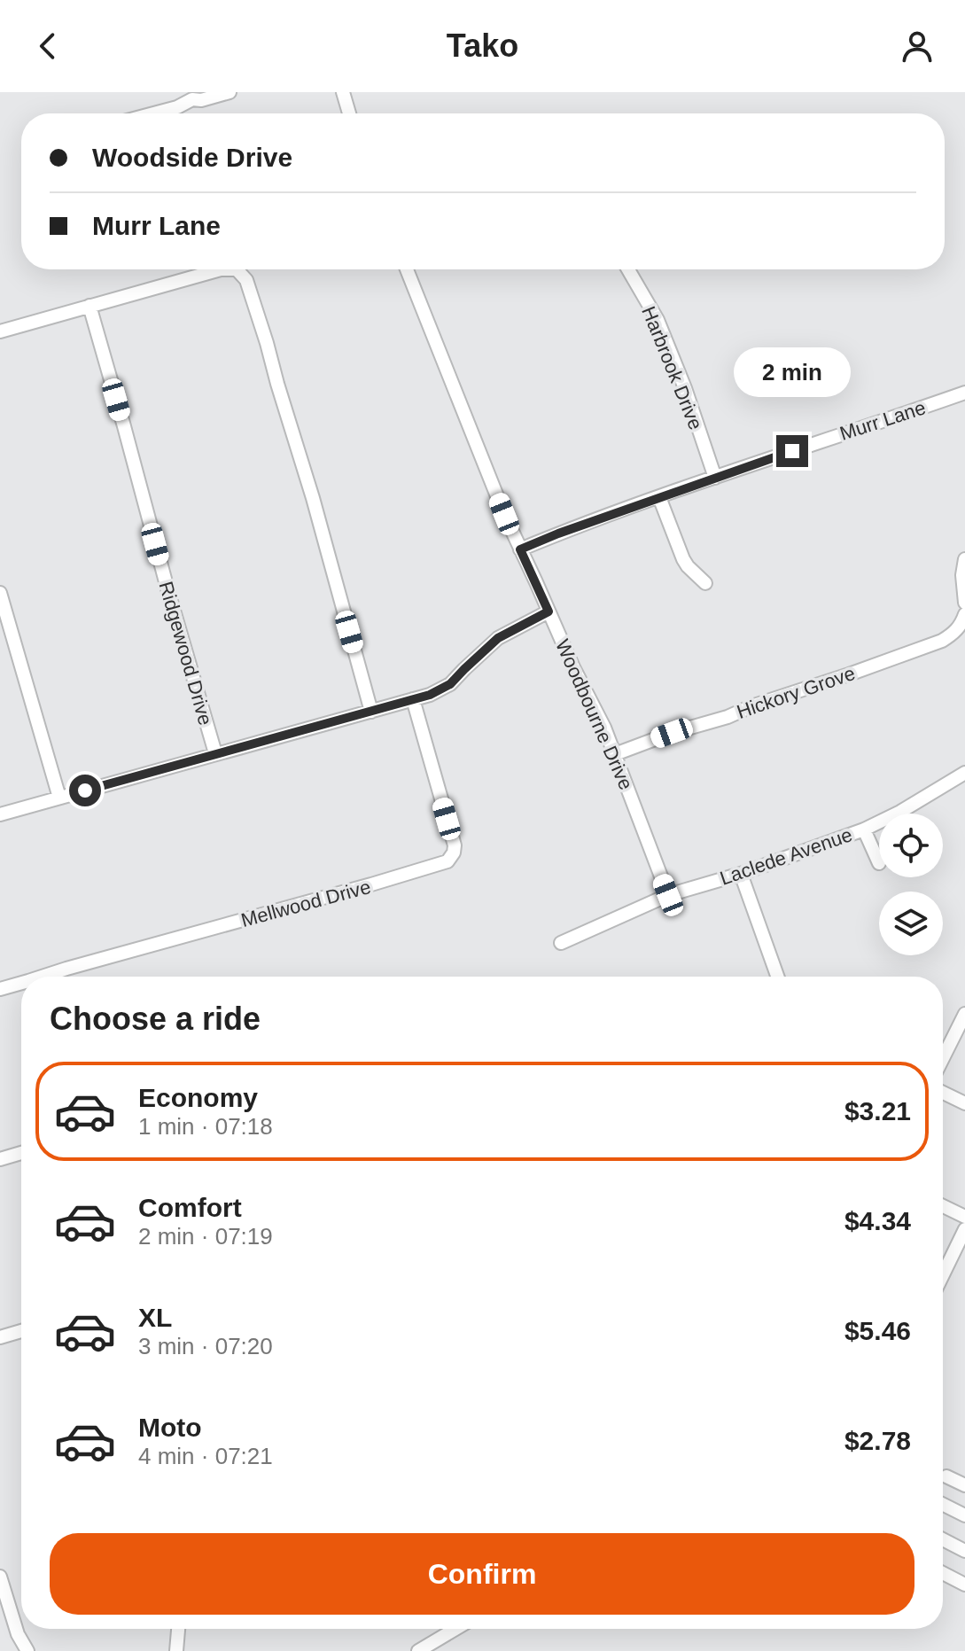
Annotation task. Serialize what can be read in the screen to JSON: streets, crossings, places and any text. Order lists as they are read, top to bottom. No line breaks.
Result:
{"streets":{"street":["Harbrook Drive","Murr Lane","Ridgewood Drive","Hickory Grove","Woodbourne Drive","Laclede Avenue","Mellwood Drive"]},"crossings":[["Harbrook Drive","Murr Lane"],["Murr Lane","Woodbourne Drive"],["Hickory Grove","Woodbourne Drive"],["Woodbourne Drive","Laclede Avenue"]],"page":{"header":"Tako","banner":["Woodside Drive","Murr Lane"],"bubble":"2 min","heading":"Choose a ride","list":[{"name":"Economy","note":"1 min · 07:18","value":"$3.21"},{"name":"Comfort","note":"2 min · 07:19","value":"$4.34"},{"name":"XL","note":"3 min · 07:20","value":"$5.46"},{"name":"Moto","note":"4 min · 07:21","value":"$2.78"}],"buttons":"Confirm"}}
